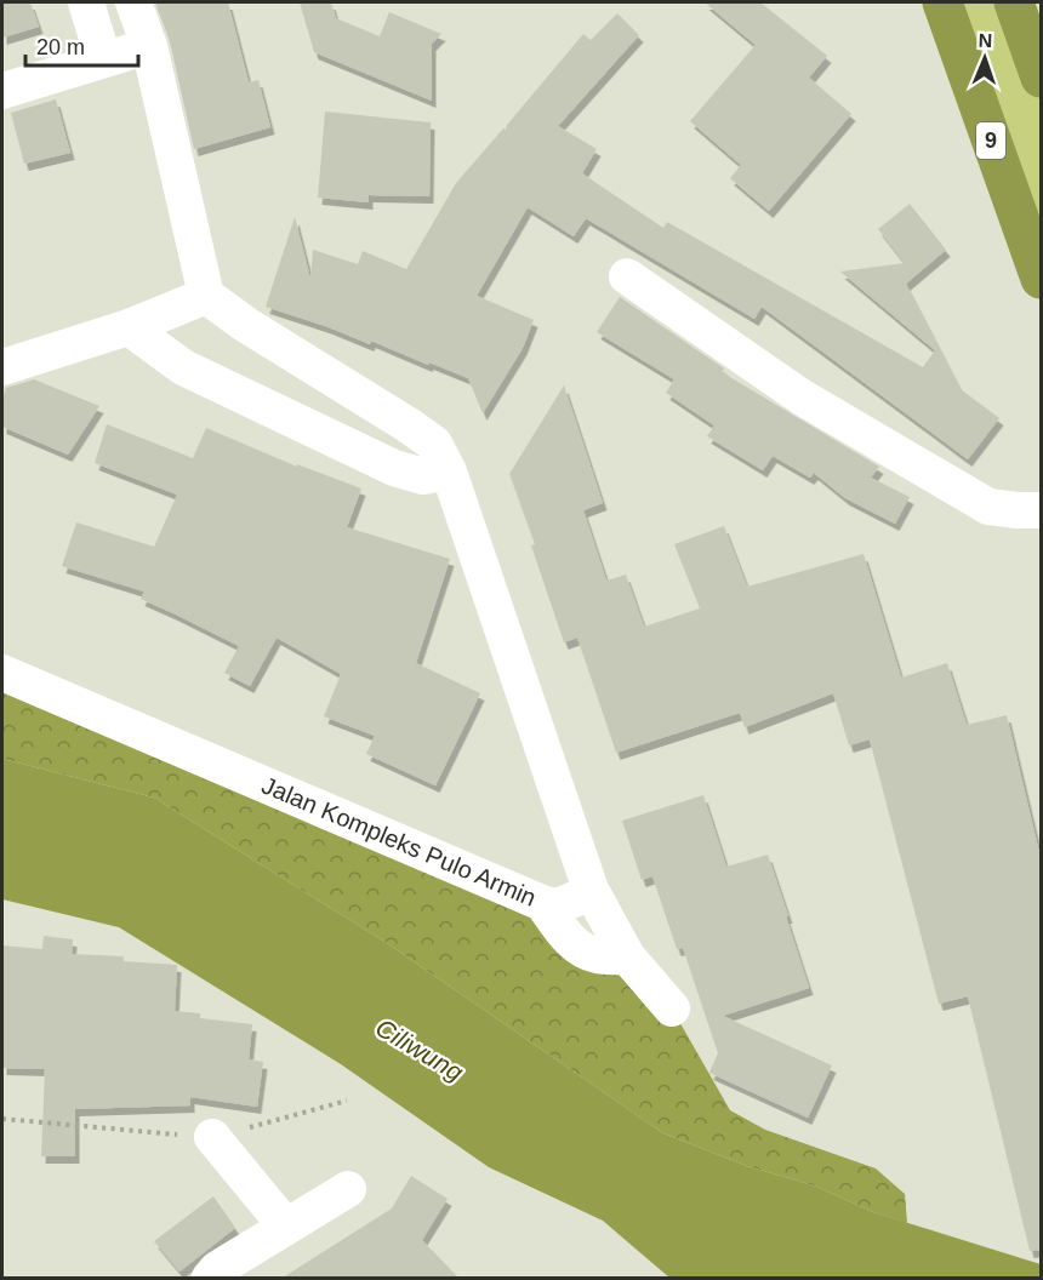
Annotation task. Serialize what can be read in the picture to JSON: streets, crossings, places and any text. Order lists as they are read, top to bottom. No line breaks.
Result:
{"streets":{"highway":["9"],"street":["Jalan Kompleks Pulo Armin"]},"water":["Ciliwung"],"scale_bar":"20 m","north":"top"}
